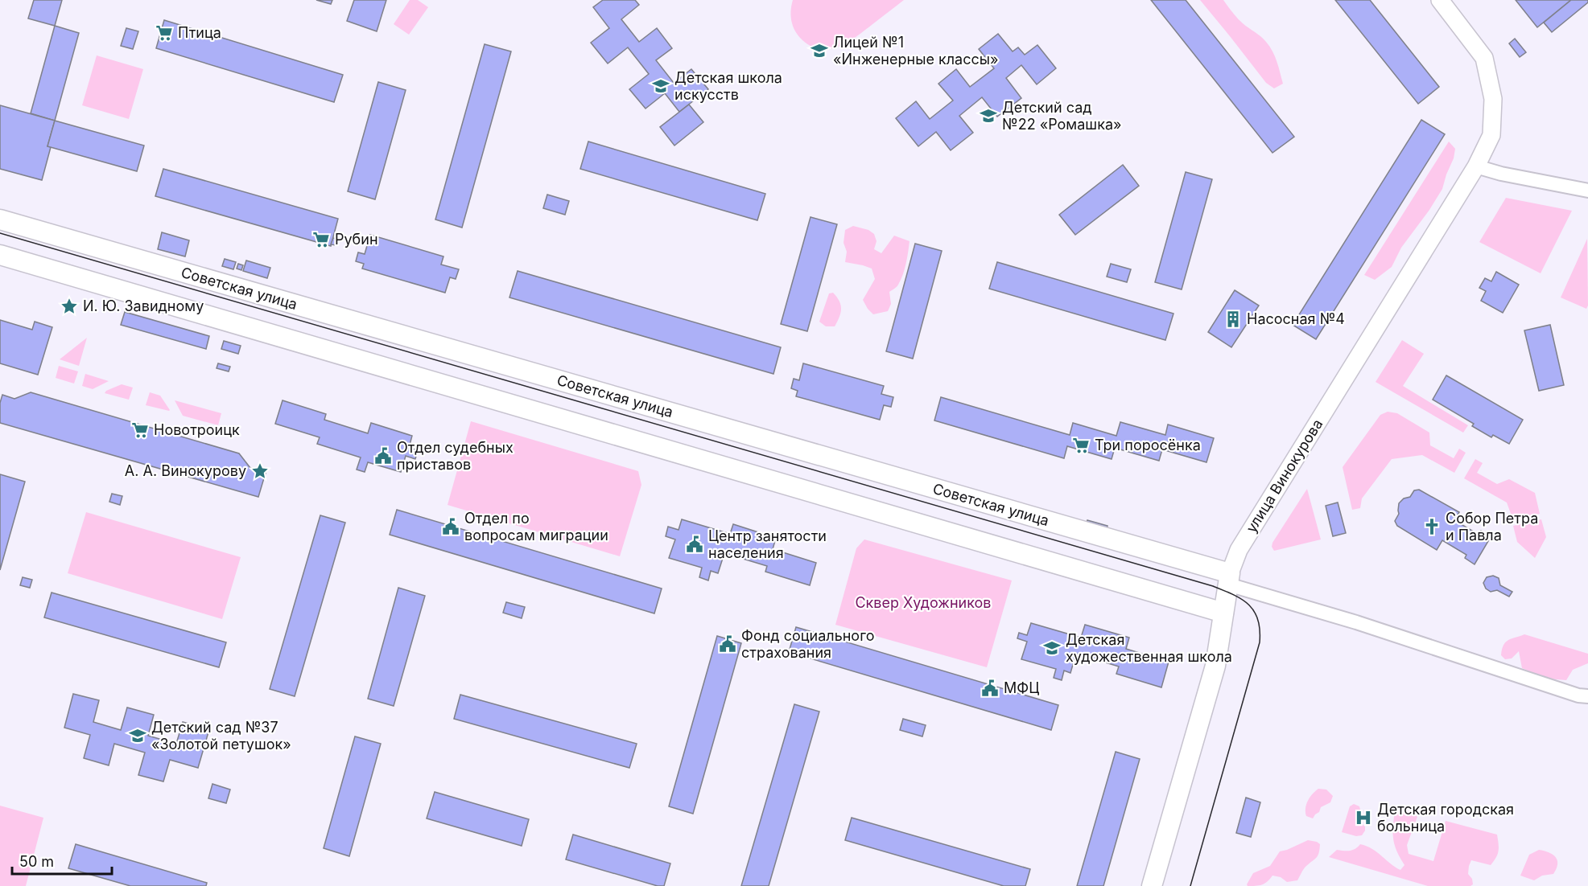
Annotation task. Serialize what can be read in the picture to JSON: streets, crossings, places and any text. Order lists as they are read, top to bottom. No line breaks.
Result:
{"streets":{"main road":["Советская улица","улица Винокурова"]},"crossings":[["Советская улица","улица Винокурова"]],"parks":["Сквер Художников"],"places":{"supermarket":["Птица","Рубин","Новотроицк","Три поросёнка"],"school or university":["Лицей №1 «Инженерные классы»","Детская школа искусств","Детский сад №22 «Ромашка»","Детская художественная школа","Детский сад №37 «Золотой петушок»"],"place":["И. Ю. Завидному","А. А. Винокурову"],"building":["Насосная №4"],"public building":["Отдел судебных приставов","Отдел по вопросам миграции","Центр занятости населения","Фонд социального страхования","МФЦ"],"church":["Собор Петра и Павла"],"hospital":["Детская городская больница"]},"scale_bar":"50 m"}
